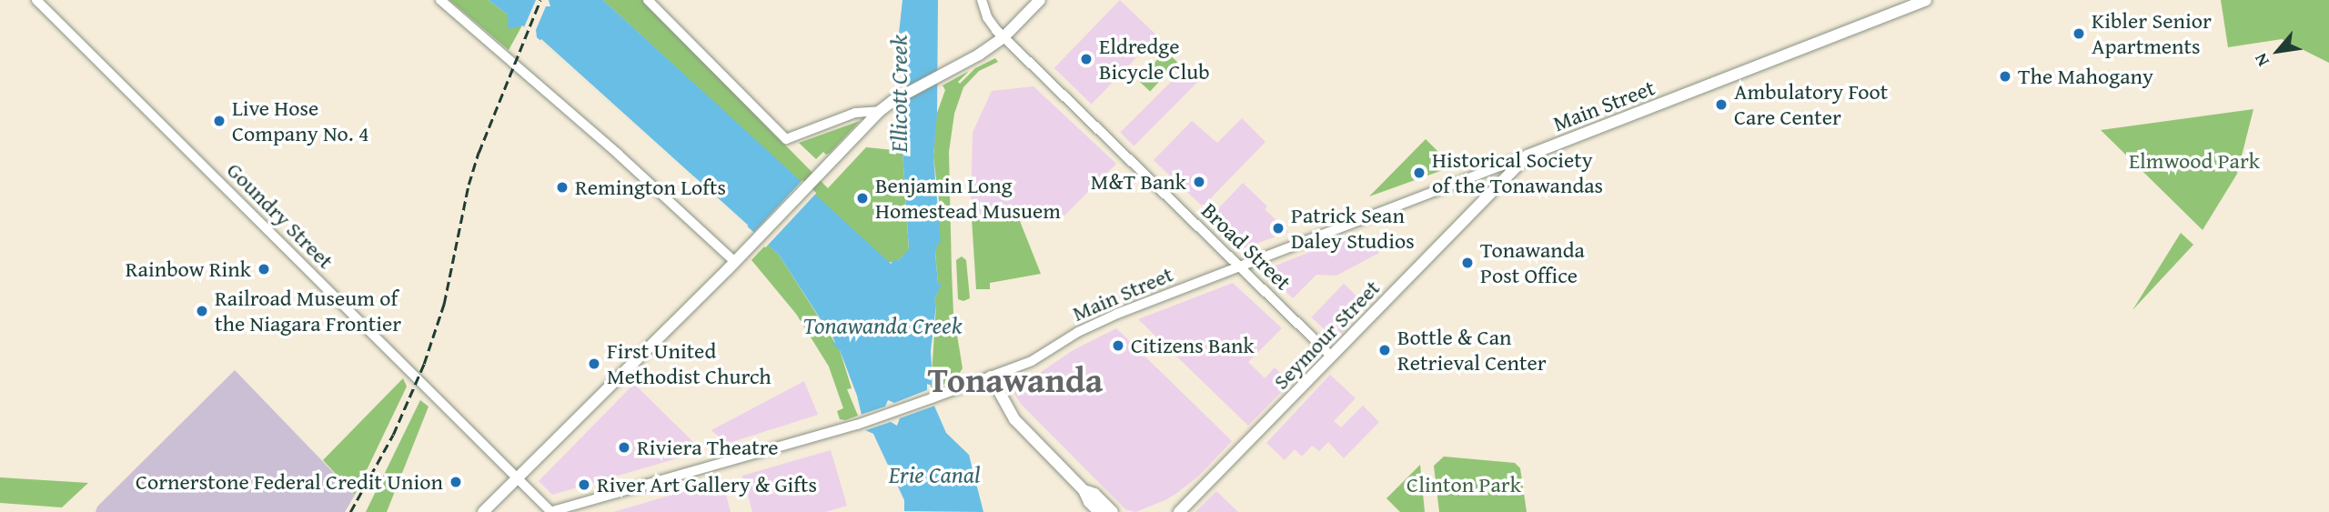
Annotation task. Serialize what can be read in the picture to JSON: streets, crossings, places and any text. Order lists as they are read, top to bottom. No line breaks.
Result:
{"streets":{"main road":["Main Street","Seymour Street"],"street":["Goundry Street","Broad Street"]},"crossings":[["Main Street","Goundry Street"],["Main Street","Broad Street"],["Main Street","Seymour Street"],["Broad Street","Seymour Street"]],"districts":["Tonawanda"],"water":["Ellicott Creek","Tonawanda Creek","Erie Canal"],"parks":["Elmwood Park","Clinton Park"],"places":["Kibler Senior Apartments","Eldredge Bicycle Club","The Mahogany","Ambulatory Foot Care Center","Live Hose Company No. 4","Historical Society of the Tonawandas","M&T Bank","Remington Lofts","Benjamin Long Homestead Musuem","Patrick Sean Daley Studios","Tonawanda Post Office","Rainbow Rink","Railroad Museum of the Niagara Frontier","Citizens Bank","Bottle & Can Retrieval Center","First United Methodist Church","Riviera Theatre","Cornerstone Federal Credit Union","River Art Gallery & Gifts"],"north":"bottom left"}
